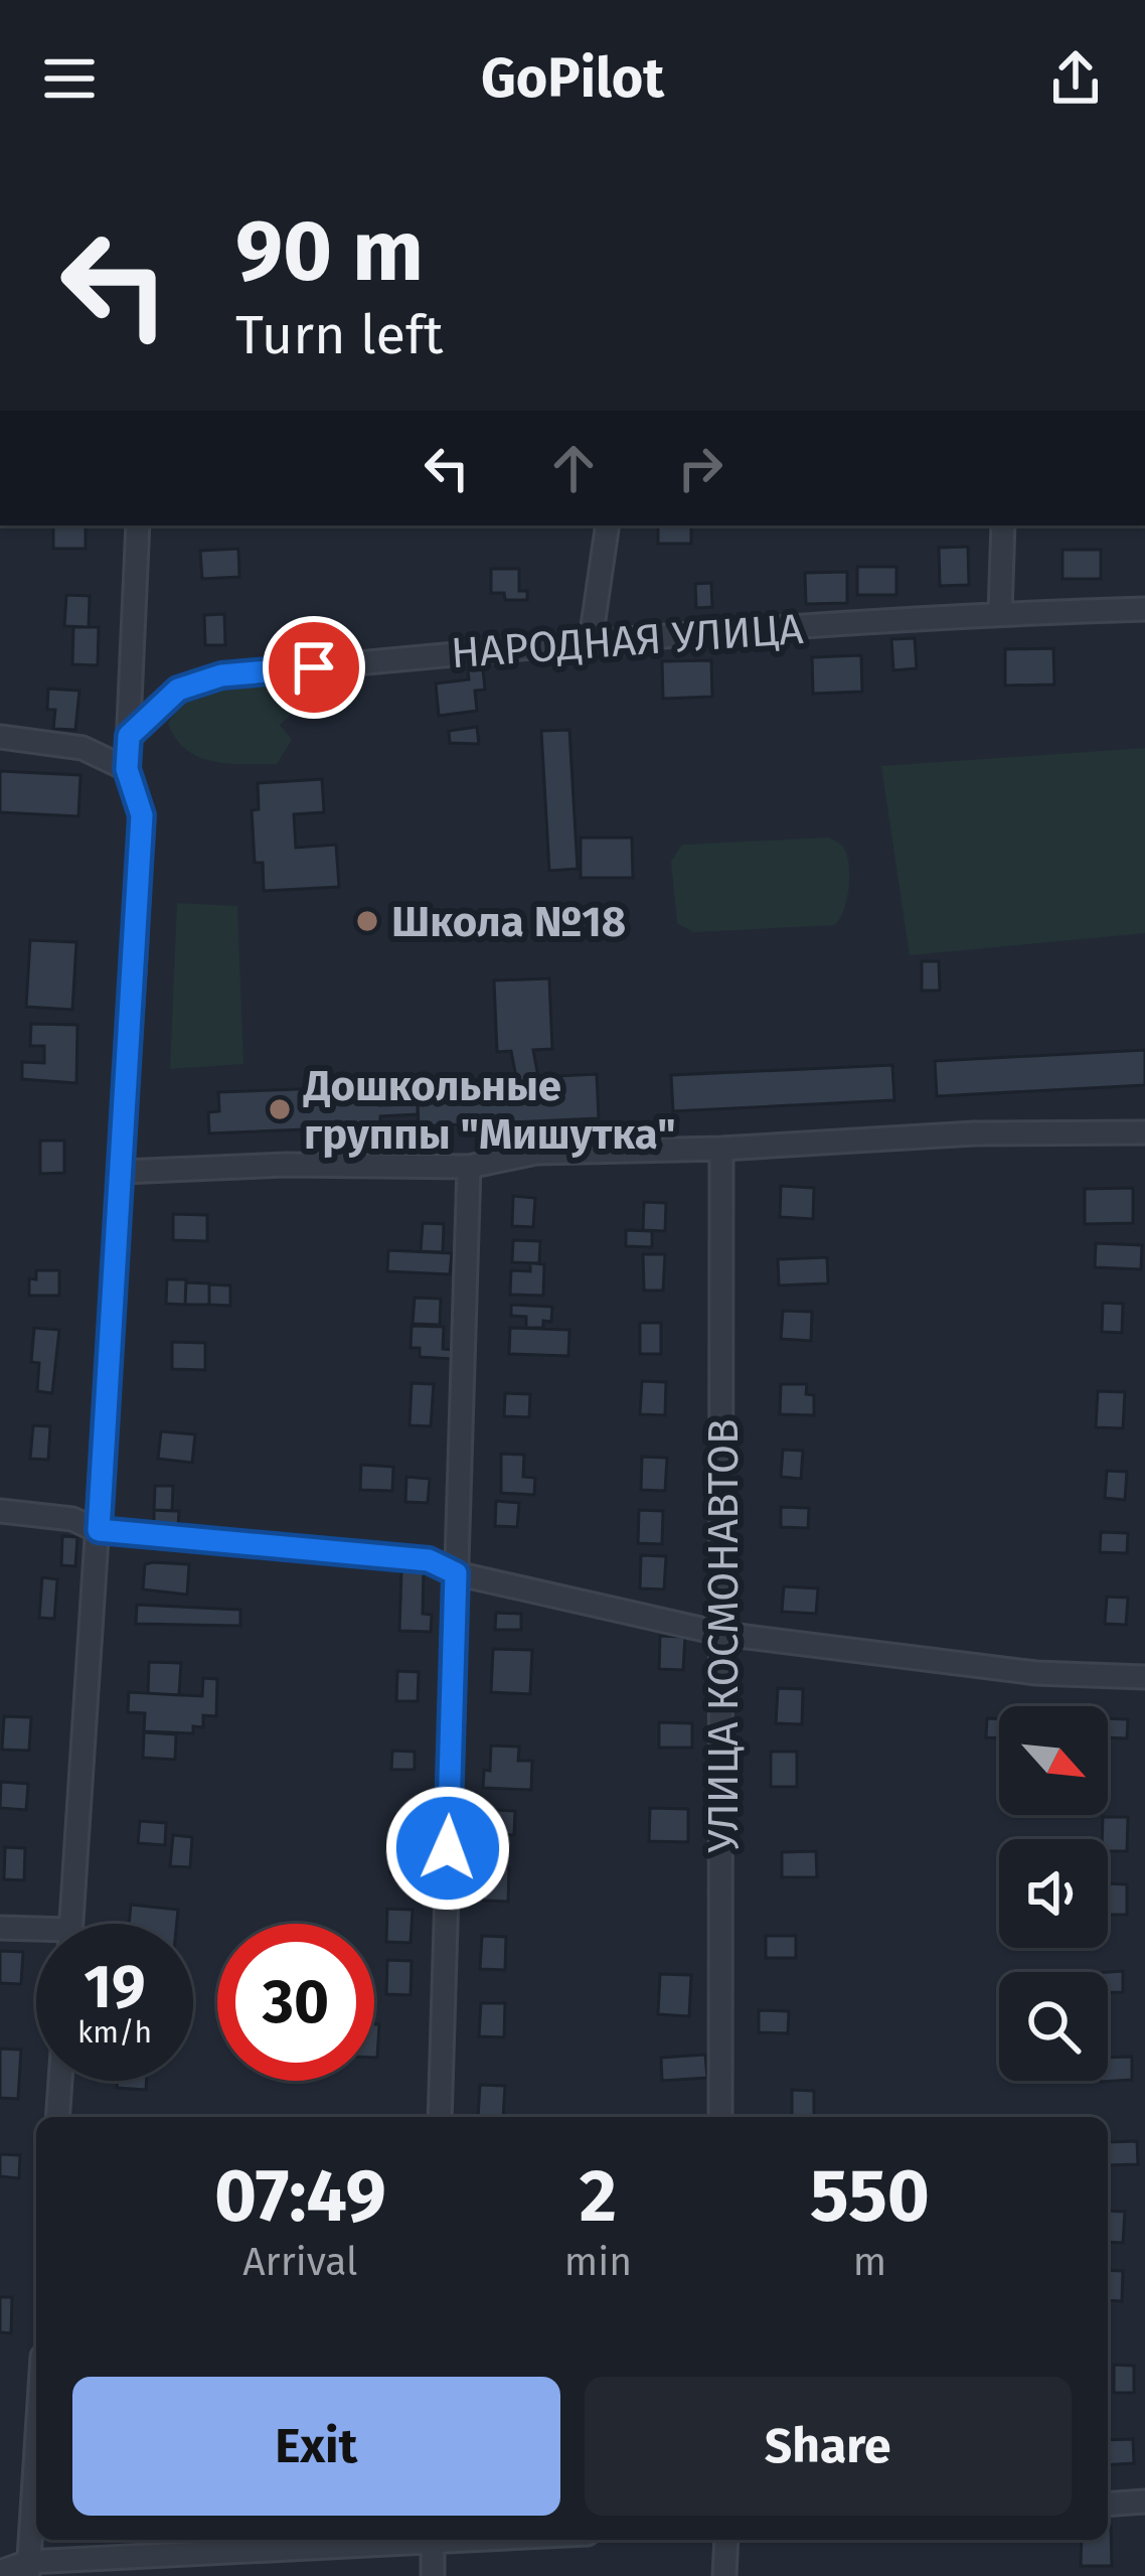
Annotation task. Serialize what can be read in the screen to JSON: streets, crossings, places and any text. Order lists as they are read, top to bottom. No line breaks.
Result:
{"streets":{"street":["НАРОДНАЯ УЛИЦА","УЛИЦА КОСМОНАВТОВ"]},"places":["Школа №18","Дошкольные группы \"Мишутка\""],"north":"bottom right","page":{"header":"GoPilot","turn":["90 m","Turn left"],"speed":"19 km/h","limit":"30","eta":["07:49","Arrival","2","min","550","m"],"buttons":["Exit","Share"]}}
